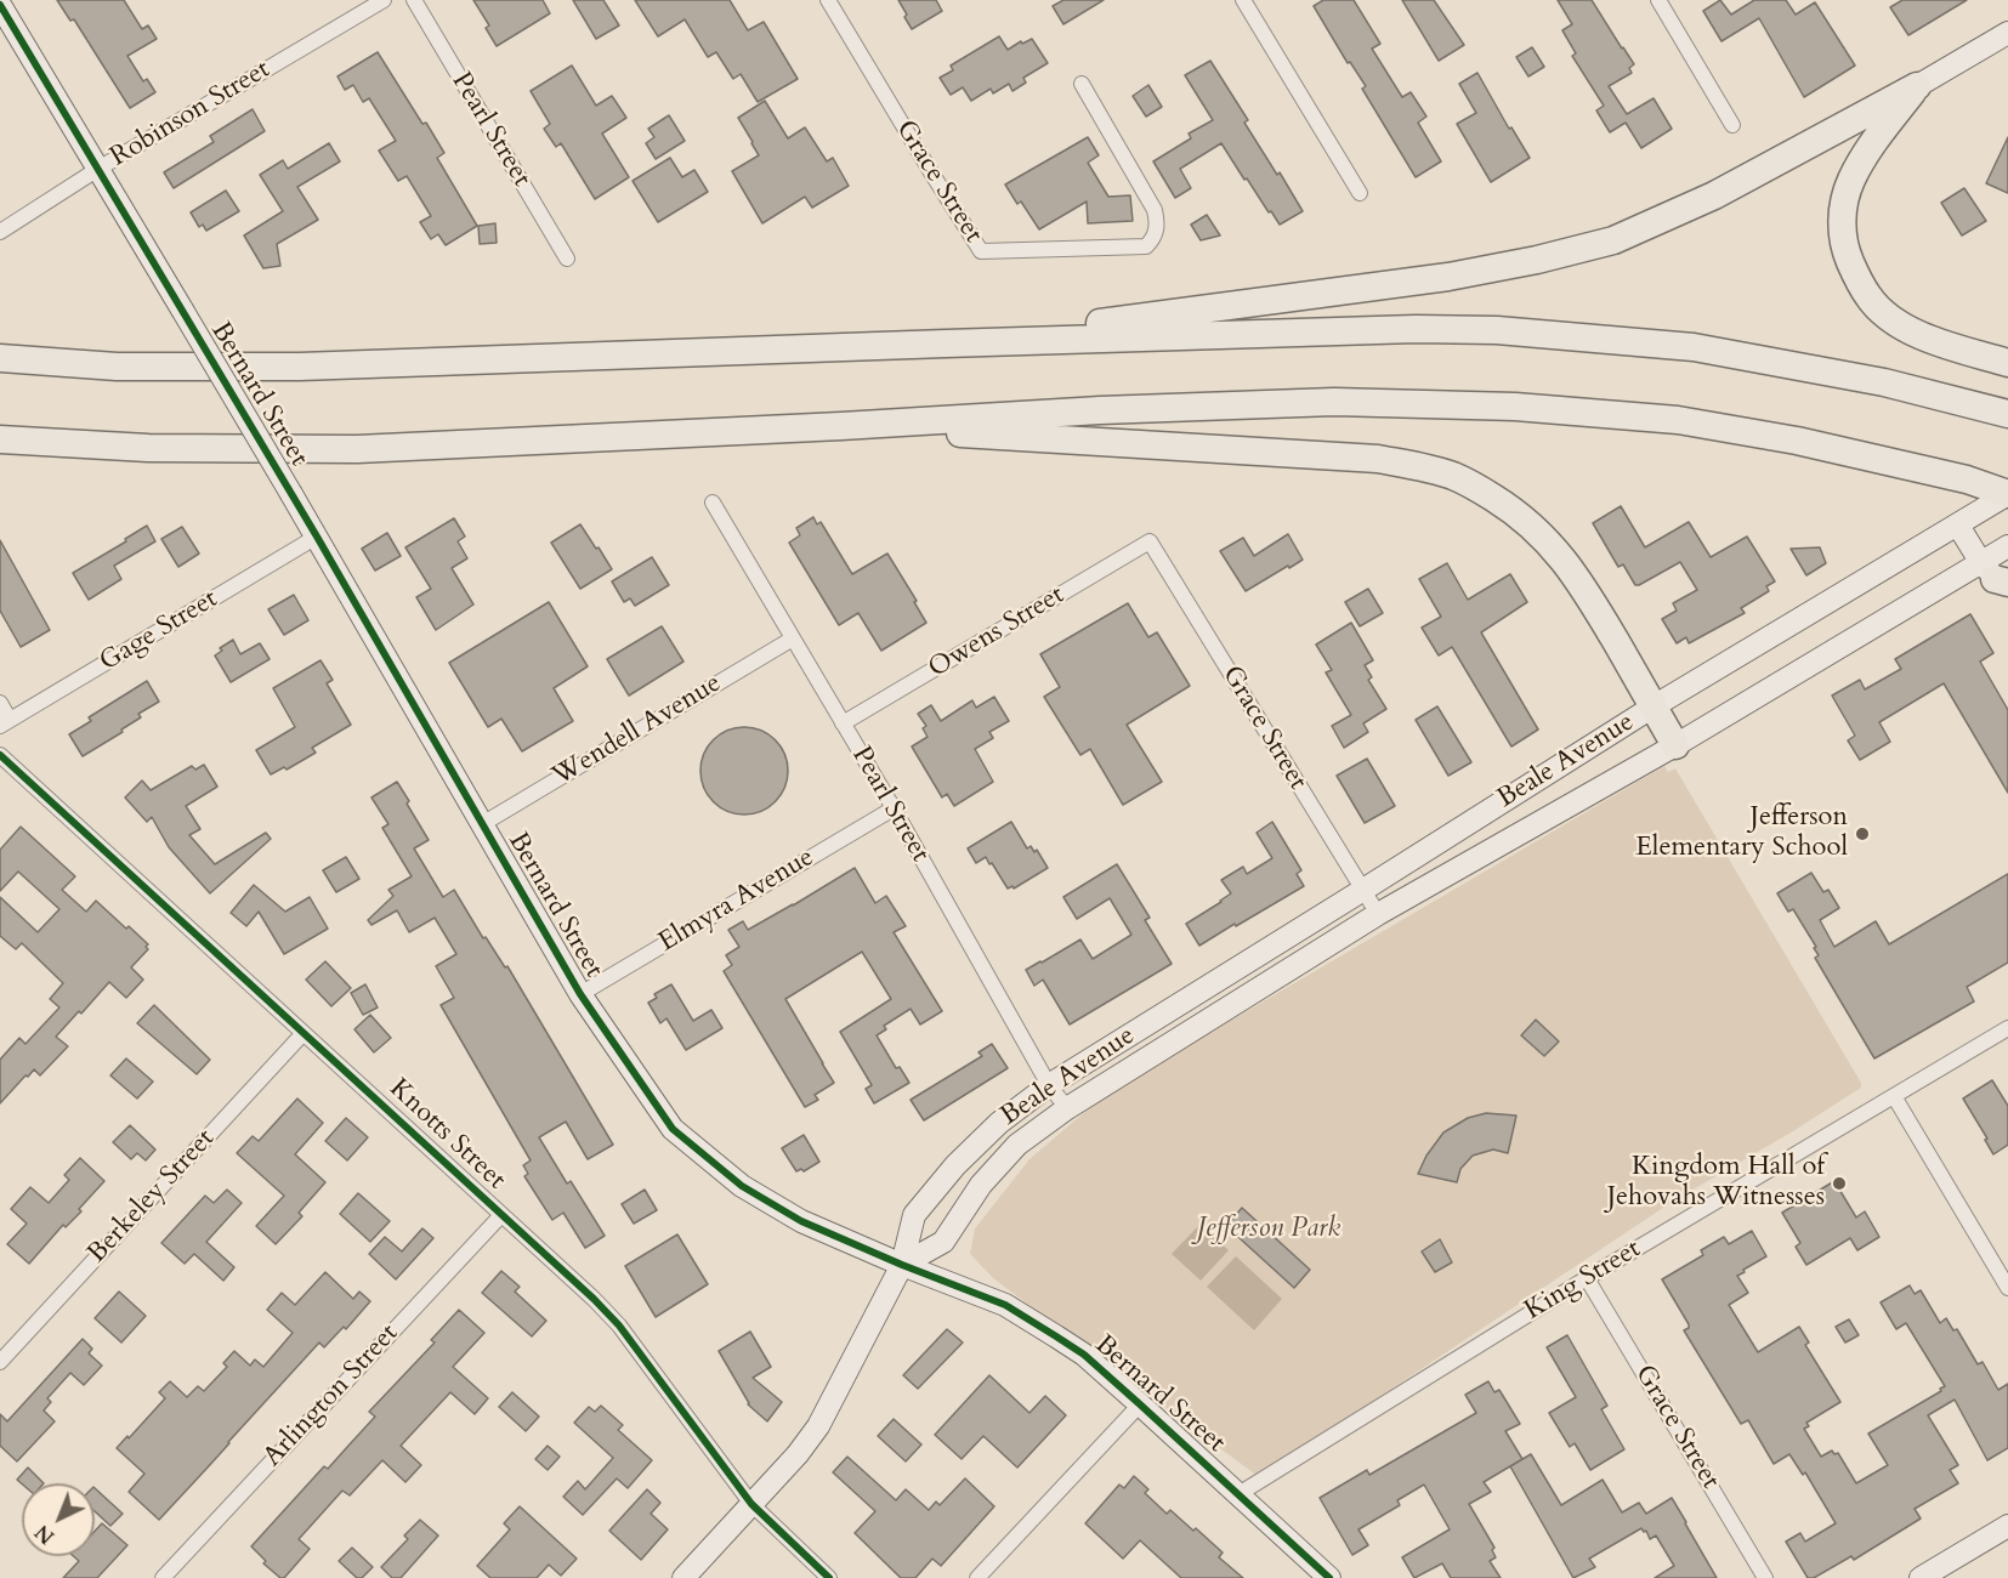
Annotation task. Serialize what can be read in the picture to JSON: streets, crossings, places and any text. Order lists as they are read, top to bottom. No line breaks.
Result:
{"streets":{"main road":["Bernard Street","Beale Avenue"],"street":["Robinson Street","Pearl Street","Grace Street","Gage Street","Owens Street","Wendell Avenue","Elmyra Avenue","Knotts Street","Berkeley Street","King Street","Arlington Street"]},"crossings":[["Robinson Street","Bernard Street"],["Pearl Street","Owens Street"],["Pearl Street","Wendell Avenue"],["Pearl Street","Beale Avenue"],["Pearl Street","Elmyra Avenue"],["Grace Street","Owens Street"],["Grace Street","Beale Avenue"],["Grace Street","King Street"],["Bernard Street","Gage Street"],["Bernard Street","Wendell Avenue"],["Bernard Street","Beale Avenue"],["Bernard Street","Elmyra Avenue"],["Bernard Street","King Street"],["Knotts Street","Berkeley Street"],["Knotts Street","Arlington Street"]],"parks":["Jefferson Park"],"places":["Jefferson Elementary School","Kingdom Hall of Jehovahs Witnesses"],"north":"bottom left"}
